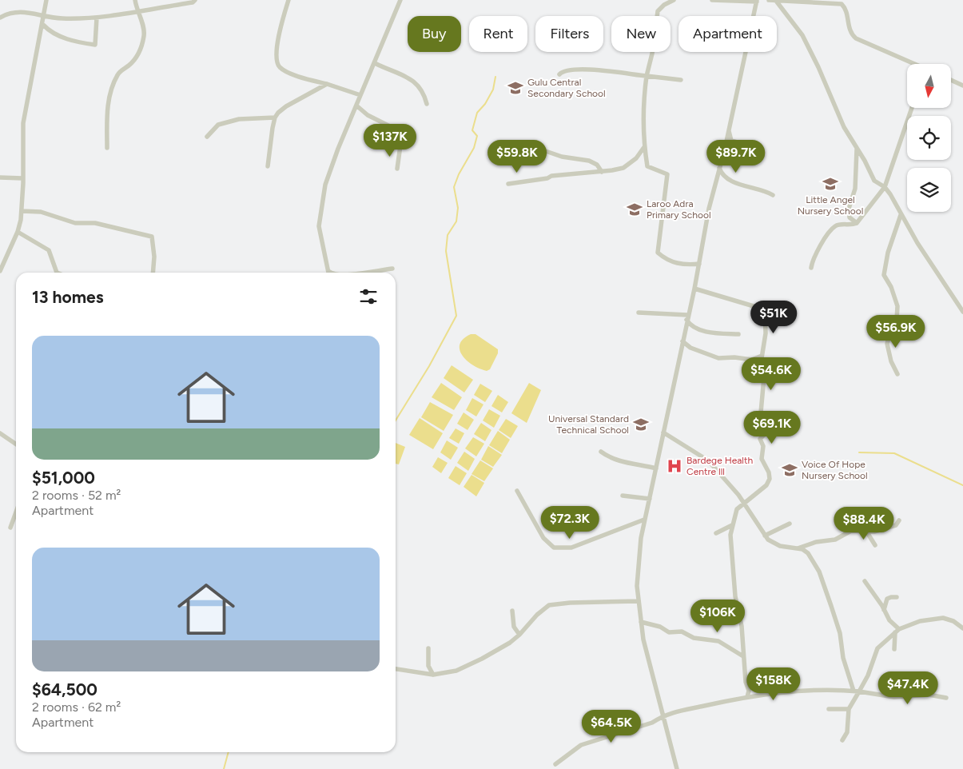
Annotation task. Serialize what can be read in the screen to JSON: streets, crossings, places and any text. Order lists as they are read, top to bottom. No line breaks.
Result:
{"places":{"school or university":["Gulu Central Secondary School","Little Angel Nursery School","Laroo Adra Primary School","Universal Standard Technical School","Voice Of Hope Nursery School"],"hospital":["Bardege Health Centre lll"]},"north":"bottom","page":{"chip":["Buy","Rent","Filters","New","Apartment"],"price":["$137K","$59.8K","$89.7K","$51K","$56.9K","$54.6K","$69.1K","$72.3K","$88.4K","$106K","$158K","$47.4K","$64.5K"],"heading":"13 homes","list":[{"name":"$51,000","note":"2 rooms · 52 m² · Apartment"},{"name":"$64,500","note":"2 rooms · 62 m² · Apartment"}]}}
